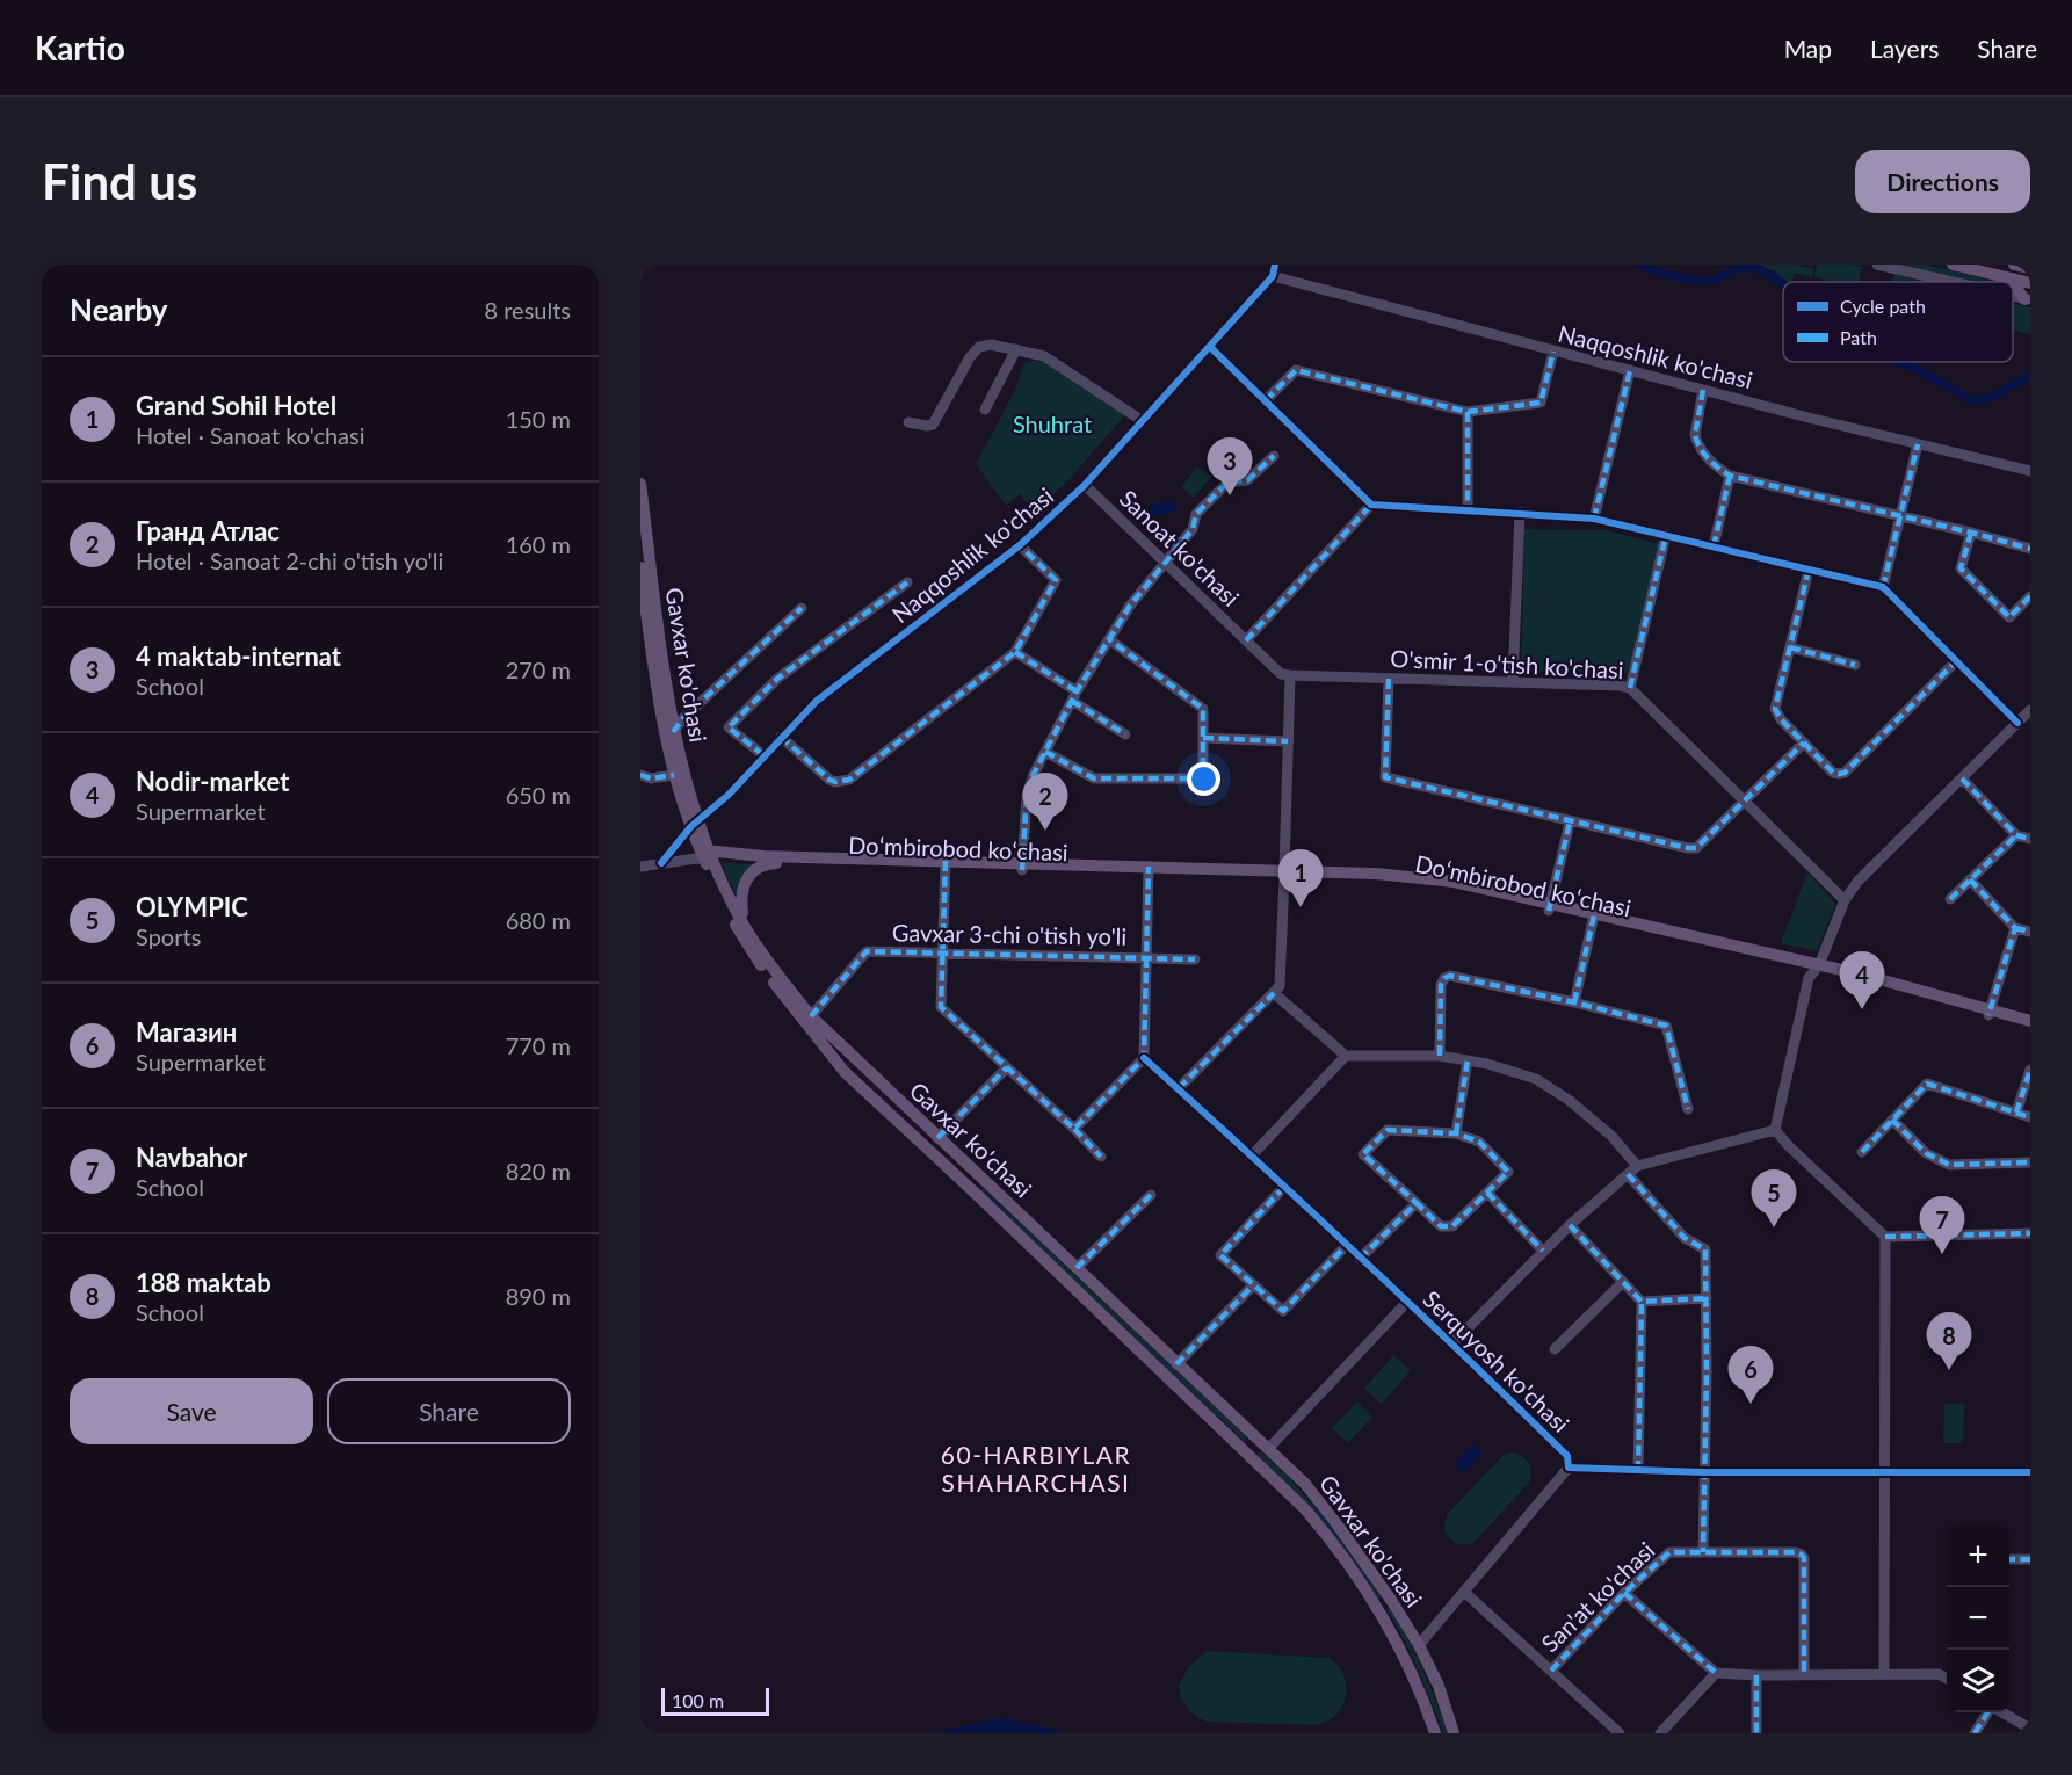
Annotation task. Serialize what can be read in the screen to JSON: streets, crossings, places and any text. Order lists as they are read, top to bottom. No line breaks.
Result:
{"streets":{"main road":["Gavxar ko'chasi","Doʻmbirobod koʻchasi"],"street":["Naqqoshlik ko'chasi","Sanoat ko'chasi","O'smir 1-o'tish ko'chasi","Gavxar 3-chi o'tish yo'li","Serquyosh ko'chasi","San'at ko'chasi"]},"crossings":[["Naqqoshlik ko'chasi","Sanoat ko'chasi"],["Naqqoshlik ko'chasi","Gavxar ko'chasi"],["Sanoat ko'chasi","O'smir 1-o'tish ko'chasi"],["Gavxar ko'chasi","Doʻmbirobod koʻchasi"],["Gavxar ko'chasi","Gavxar 3-chi o'tish yo'li"],["Gavxar ko'chasi","Serquyosh ko'chasi"]],"districts":["60-HARBIYLAR SHAHARCHASI"],"parks":["Shuhrat"],"legend":["Cycle path","Path"],"scale_bar":"100 m","page":{"header":"Kartio","nav":["Map","Layers","Share"],"buttons":["Directions",["Save","Share"]],"title":"Find us","heading":["Nearby","8 results"],"list":[{"mark":"1","name":"Grand Sohil Hotel","note":"Hotel · Sanoat ko'chasi","value":"150 m"},{"mark":"2","name":"Гранд Атлас","note":"Hotel · Sanoat 2-chi o'tish yo'li","value":"160 m"},{"mark":"3","name":"4 maktab-internat","note":"School","value":"270 m"},{"mark":"4","name":"Nodir-market","note":"Supermarket","value":"650 m"},{"mark":"5","name":"OLYMPIC","note":"Sports","value":"680 m"},{"mark":"6","name":"Магазин","note":"Supermarket","value":"770 m"},{"mark":"7","name":"Navbahor","note":"School","value":"820 m"},{"mark":"8","name":"188 maktab","note":"School","value":"890 m"}],"pins":["3","2","1","4","5","7","8","6"],"map_buttons":["+","−"],"scale":"100 m"}}
